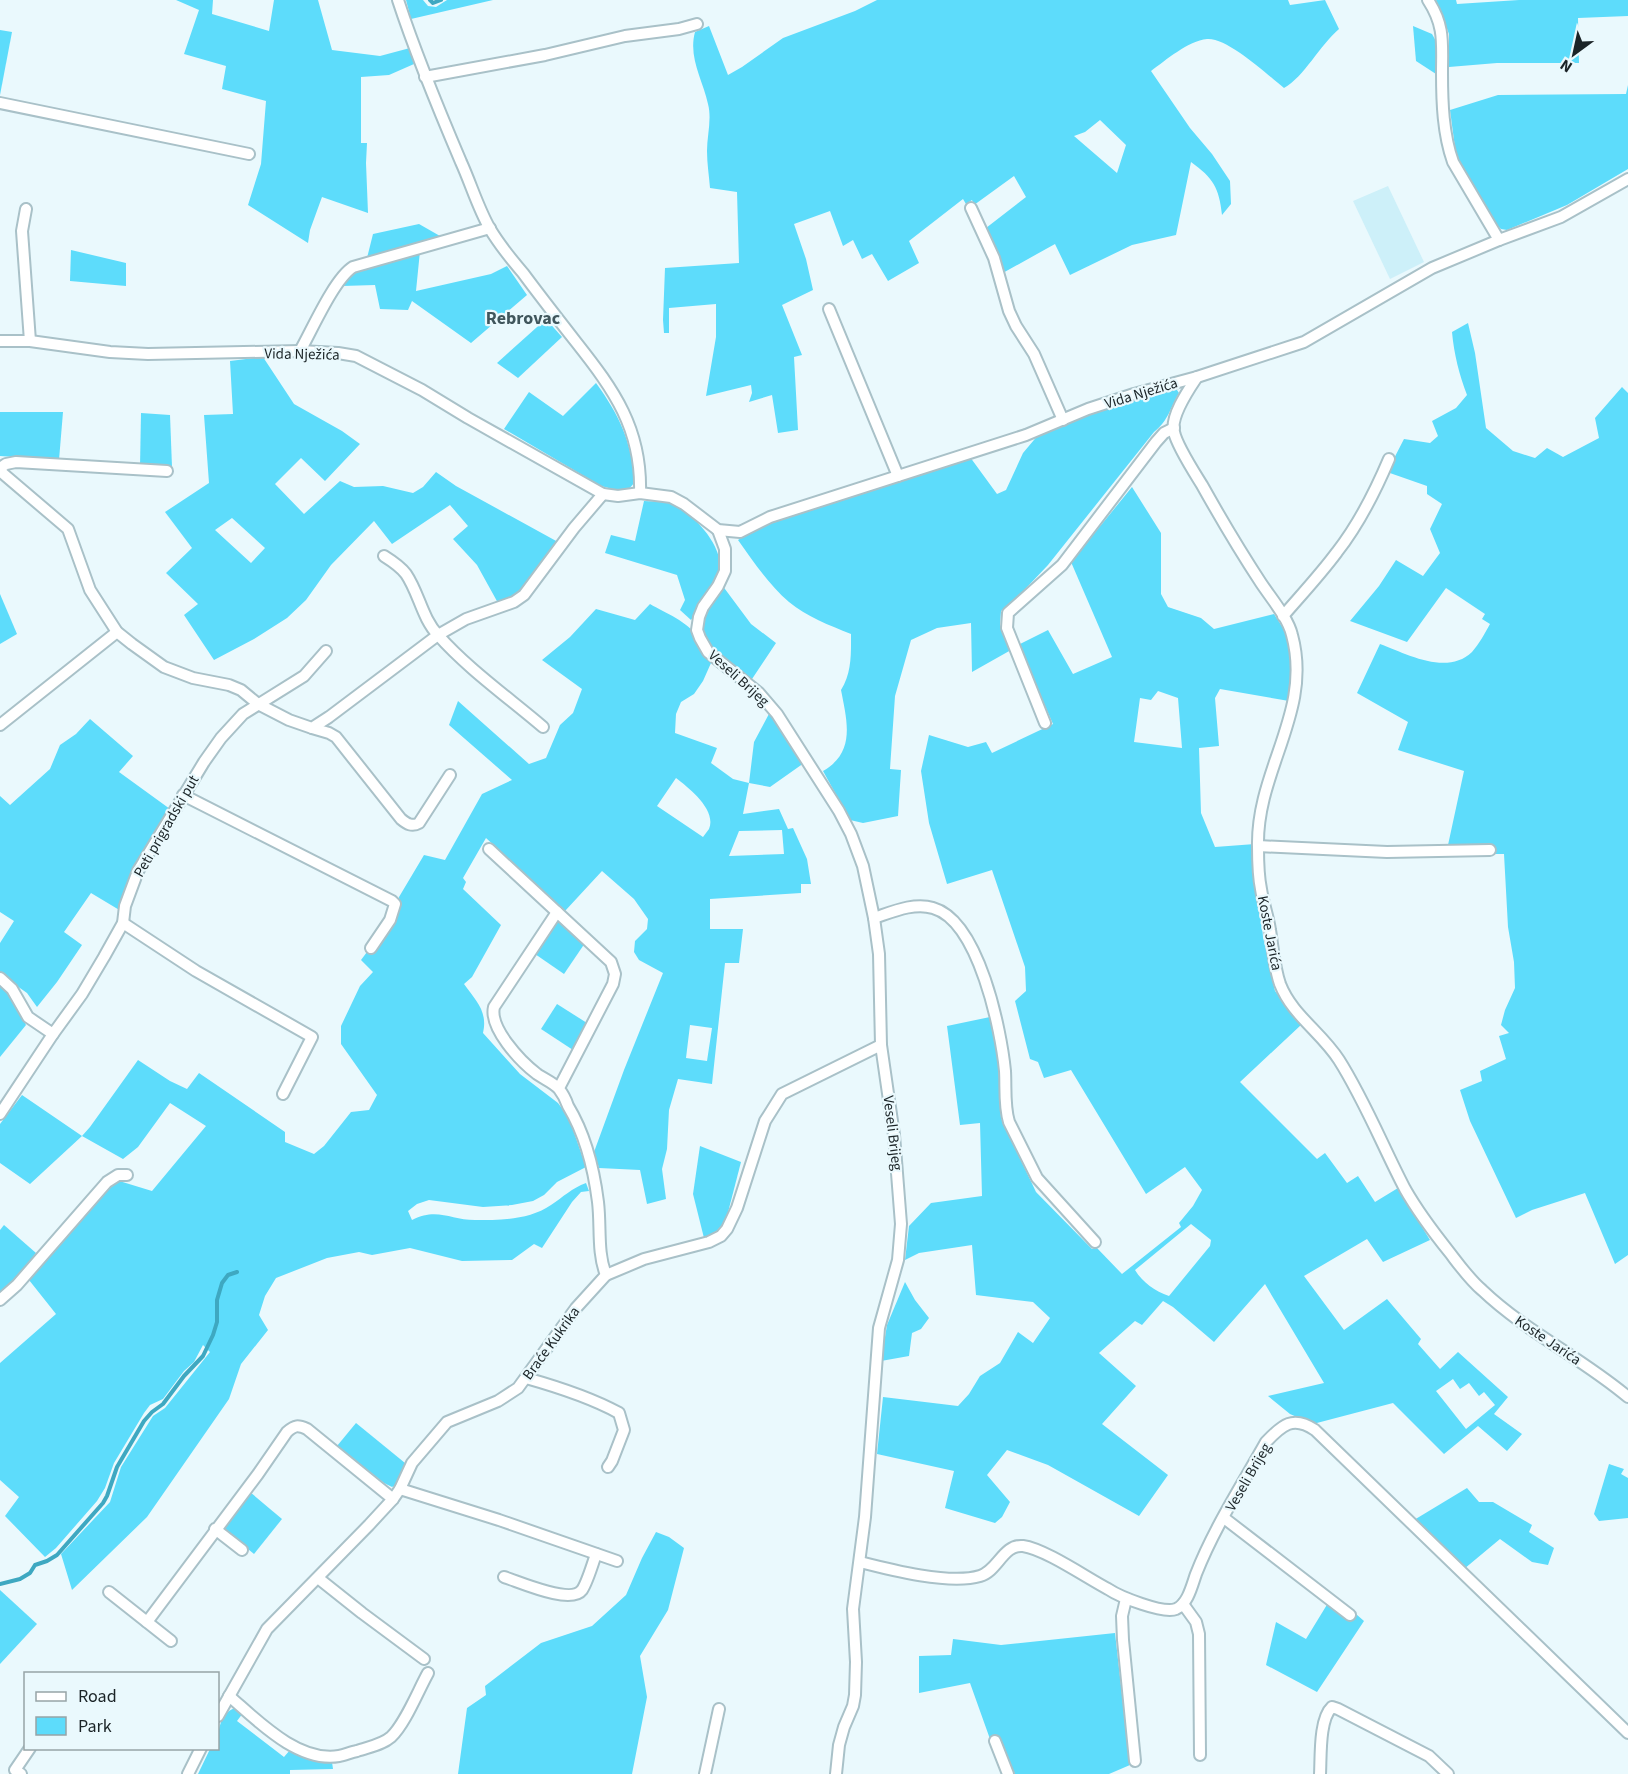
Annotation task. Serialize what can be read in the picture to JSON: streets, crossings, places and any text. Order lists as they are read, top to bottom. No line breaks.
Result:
{"streets":{"street":["Vida Nježića","Veseli Brijeg","Peti prigradski put","Koste Jarića","Braće Kukrika"]},"crossings":[["Vida Nježića","Veseli Brijeg"],["Veseli Brijeg","Braće Kukrika"]],"districts":["Rebrovac"],"legend":["Road","Park"],"north":"bottom left"}
